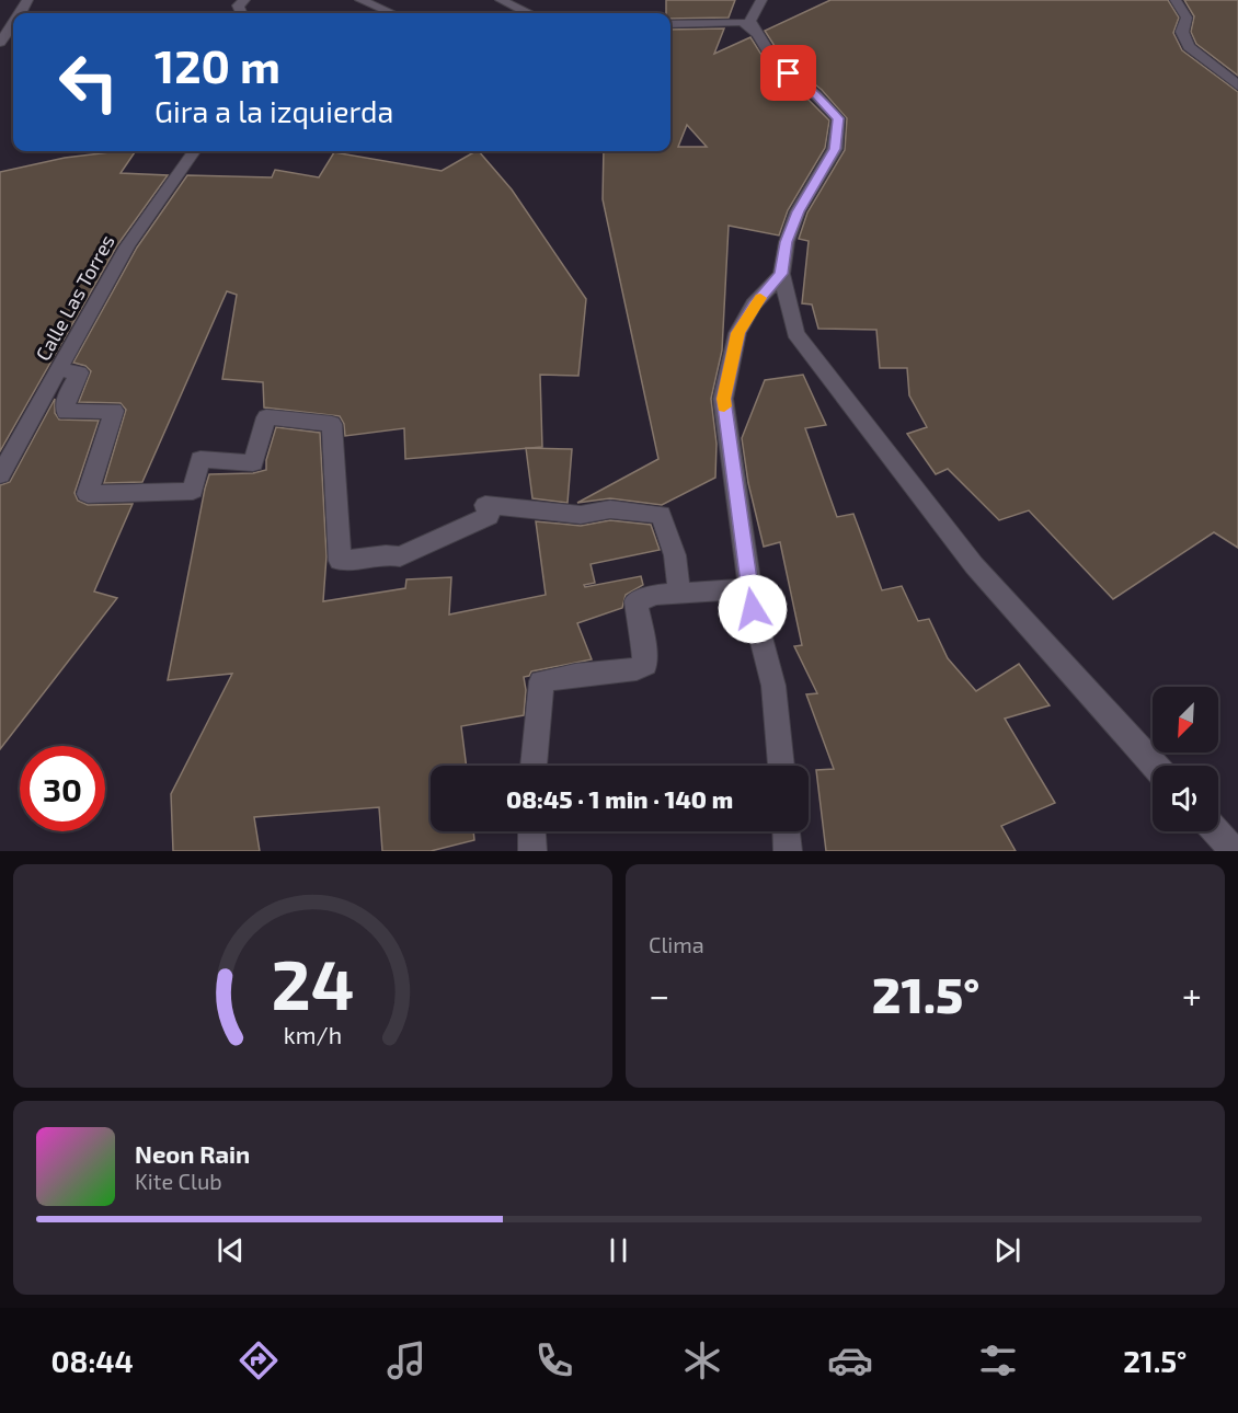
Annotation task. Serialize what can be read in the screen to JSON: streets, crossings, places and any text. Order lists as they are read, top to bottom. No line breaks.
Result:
{"streets":{"street":["Calle Las Torres"]},"north":"bottom left","page":{"turn":["120 m","Gira a la izquierda"],"limit":"30","trip":"08:45 · 1 min · 140 m","tile":"Clima","heat":["−","21.5°","+"],"song":["Neon Rain","Kite Club"],"tabs":["08:44","21.5°"],"gauge":["24","km/h"]}}
